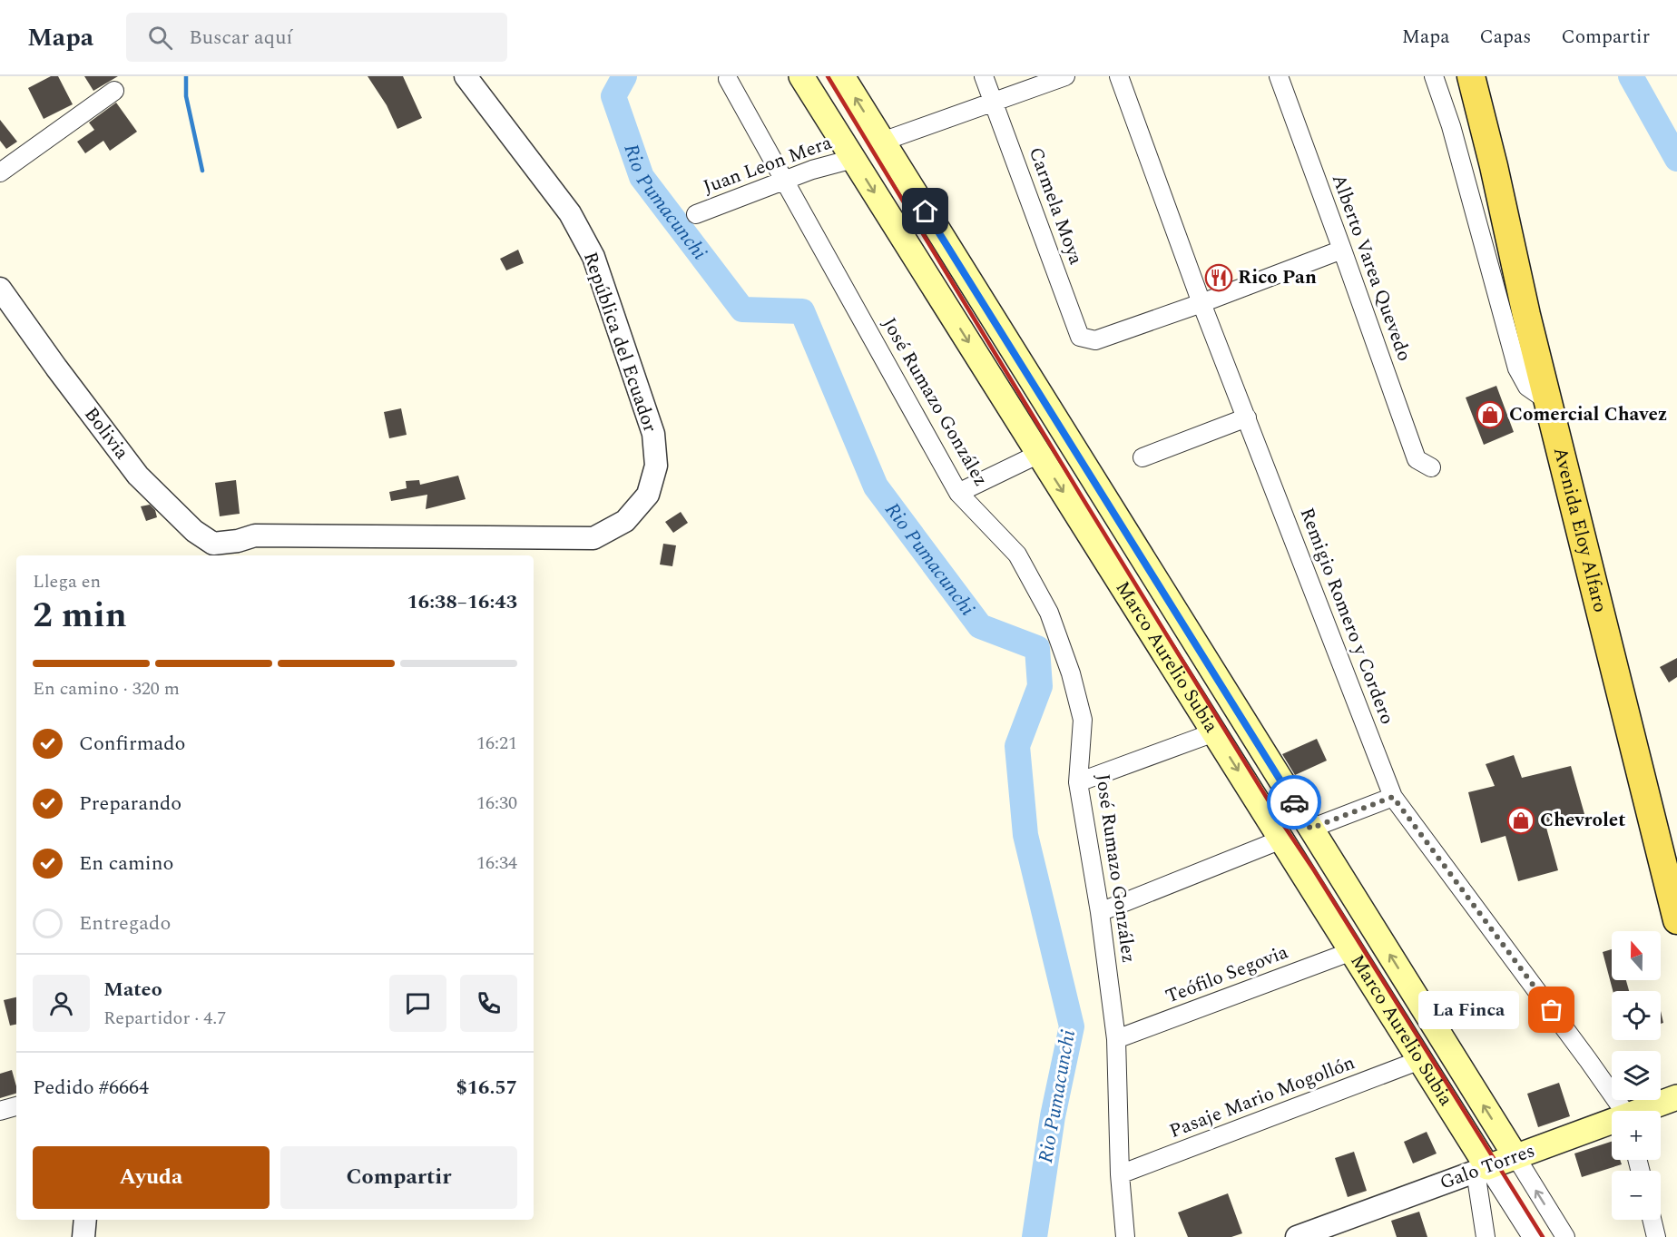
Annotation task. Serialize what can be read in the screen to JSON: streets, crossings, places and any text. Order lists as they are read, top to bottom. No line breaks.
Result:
{"streets":{"main road":["Avenida Eloy Alfaro","Marco Aurelio Subia","Galo Torres"],"street":["Juan Leon Mera","Carmela Moya","Alberto Varea Quevedo","República del Ecuador","José Rumazo González","Bolivia","Remigio Romero y Cordero","Teófilo Segovia","Pasaje Mario Mogollón"]},"crossings":[["Juan Leon Mera","José Rumazo González"],["Juan Leon Mera","Marco Aurelio Subia"],["Carmela Moya","Remigio Romero y Cordero"],["República del Ecuador","Bolivia"],["José Rumazo González","Teófilo Segovia"],["José Rumazo González","Pasaje Mario Mogollón"],["Marco Aurelio Subia","Teófilo Segovia"],["Marco Aurelio Subia","Pasaje Mario Mogollón"],["Marco Aurelio Subia","Galo Torres"]],"water":["Rio Pumacunchi"],"places":{"restaurant":["Rico Pan"],"shop":["Comercial Chavez","Chevrolet"],"other":["La Finca"]},"north":"top","page":{"header":"Mapa","search":"Buscar aquí","nav":["Mapa","Capas","Compartir"],"heading":["2 min","Llega en","16:38–16:43"],"panel":["Mateo","Repartidor · 4.7","Pedido #6664","$16.57"],"bar":"En camino · 320 m","list":[["Confirmado","16:21"],["Preparando","16:30"],["En camino","16:34"],"Entregado"],"map_buttons":["+","−"],"bubble":"La Finca","buttons":["Ayuda","Compartir"]}}
